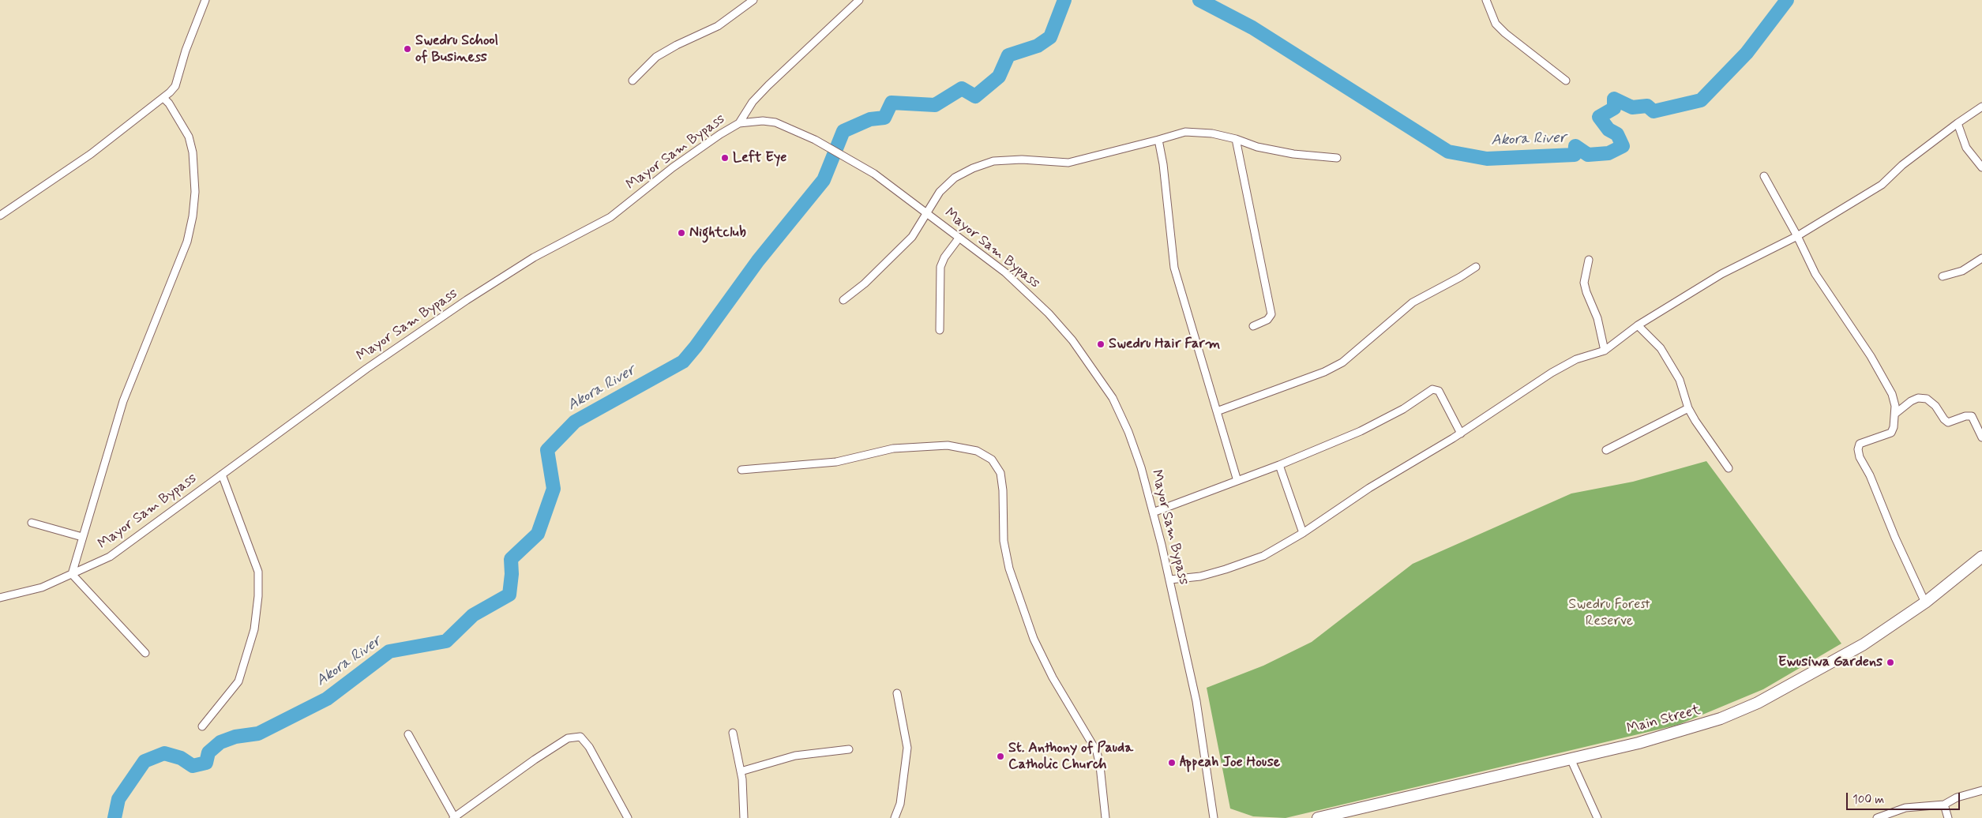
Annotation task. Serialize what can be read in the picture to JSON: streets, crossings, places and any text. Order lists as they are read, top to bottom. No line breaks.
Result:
{"streets":{"main road":["Main Street"],"street":["Mayor Sam Bypass"]},"water":["Akora River"],"parks":["Swedru Forest Reserve"],"places":["Swedru School of Business","Left Eye","Nightclub","Swedru Hair Farm","Ewusiwa Gardens","St. Anthony of Pauda Catholic Church","Appeah Joe House"],"scale_bar":"100 m"}
